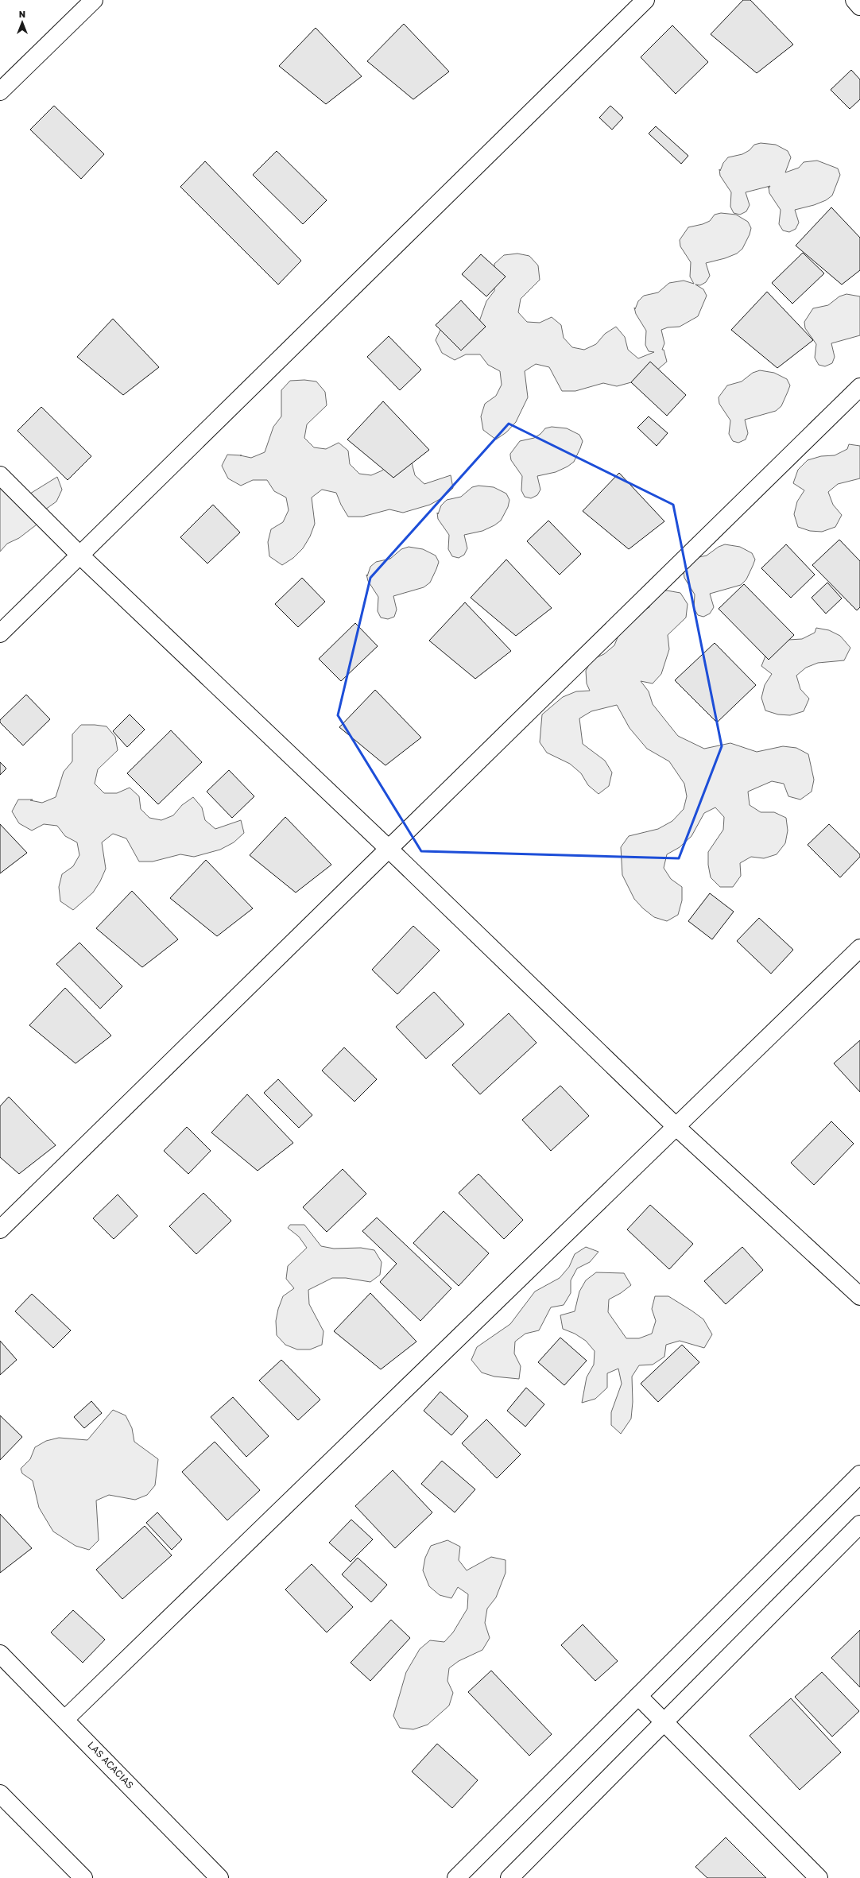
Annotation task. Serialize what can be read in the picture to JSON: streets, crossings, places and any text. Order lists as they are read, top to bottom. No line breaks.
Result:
{"streets":{"street":["LAS ACACIAS"]},"north":"top"}
